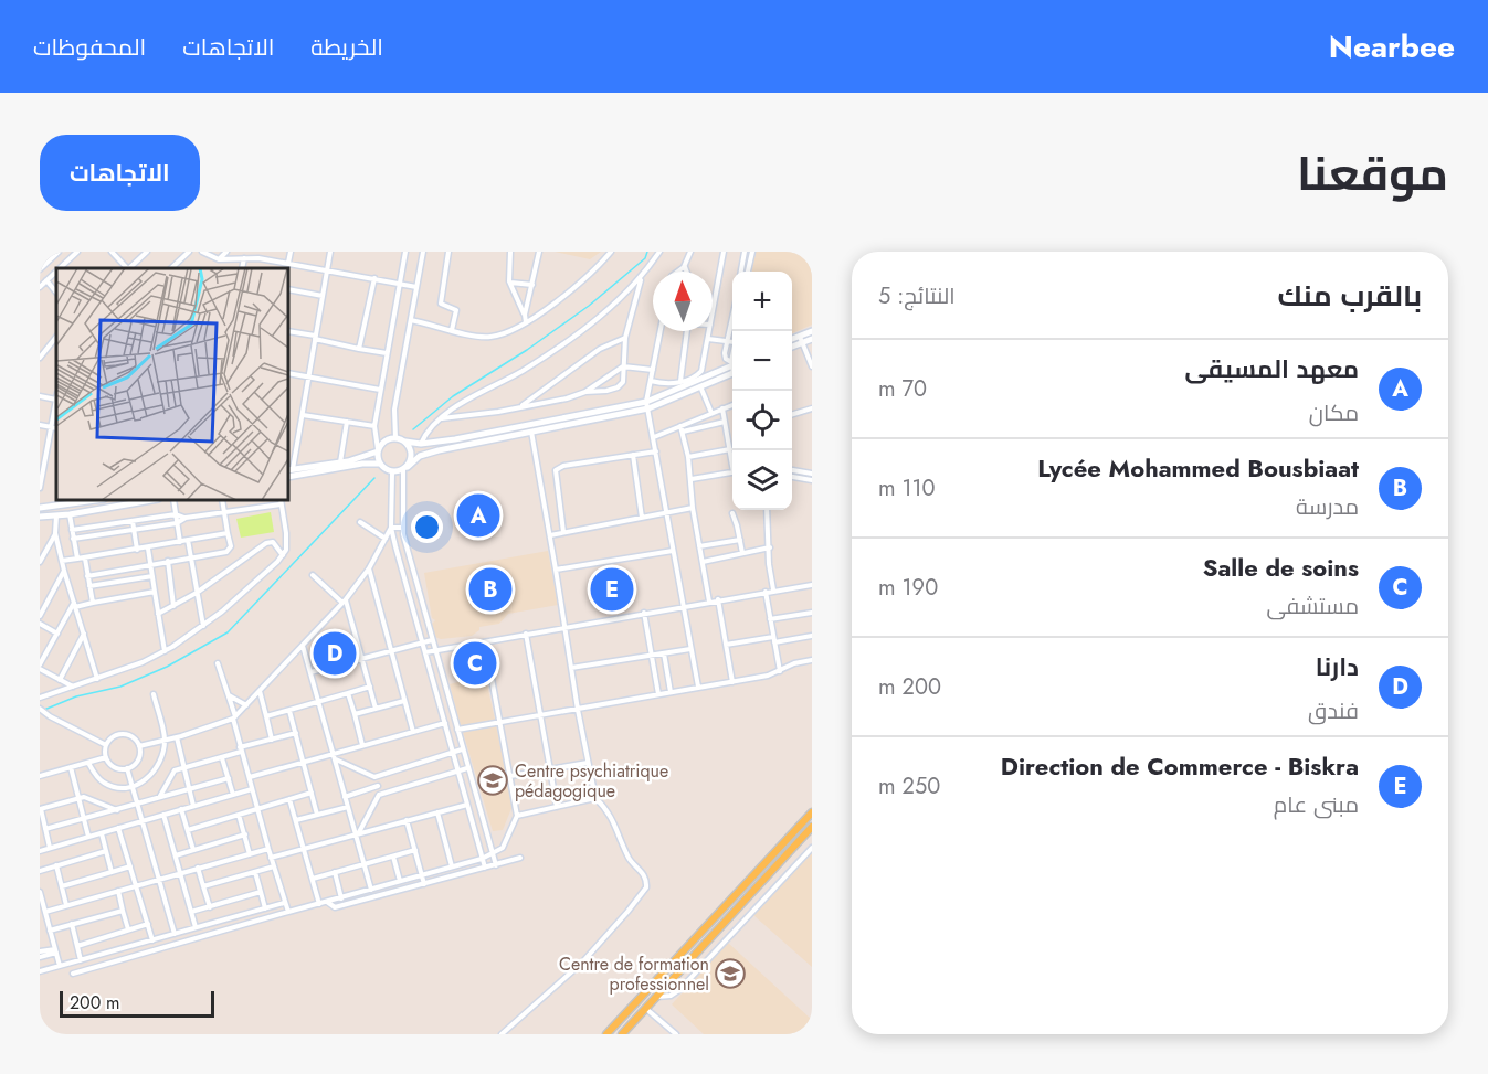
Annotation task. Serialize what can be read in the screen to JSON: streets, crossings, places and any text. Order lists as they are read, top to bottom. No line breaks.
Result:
{"places":{"school or university":["Centre psychiatrique pédagogique","Centre de formation professionnel"]},"scale_bar":"200 m","north":"top","page":{"header":"Nearbee","nav":["الخريطة","الاتجاهات","المحفوظات"],"title":"موقعنا","buttons":"الاتجاهات","heading":["بالقرب منك","النتائج: 5"],"map_buttons":["+","−"],"list":[{"mark":"A","name":"معهد المسيقى","note":"مكان","value":"70 m"},{"mark":"B","name":"Lycée Mohammed Bousbiaat","note":"مدرسة","value":"110 m"},{"mark":"C","name":"Salle de soins","note":"مستشفى","value":"190 m"},{"mark":"D","name":"دارنا","note":"فندق","value":"200 m"},{"mark":"E","name":"Direction de Commerce - Biskra","note":"مبنى عام","value":"250 m"}],"pins":["A","B","E","D","C"],"scale":"200 m"}}
